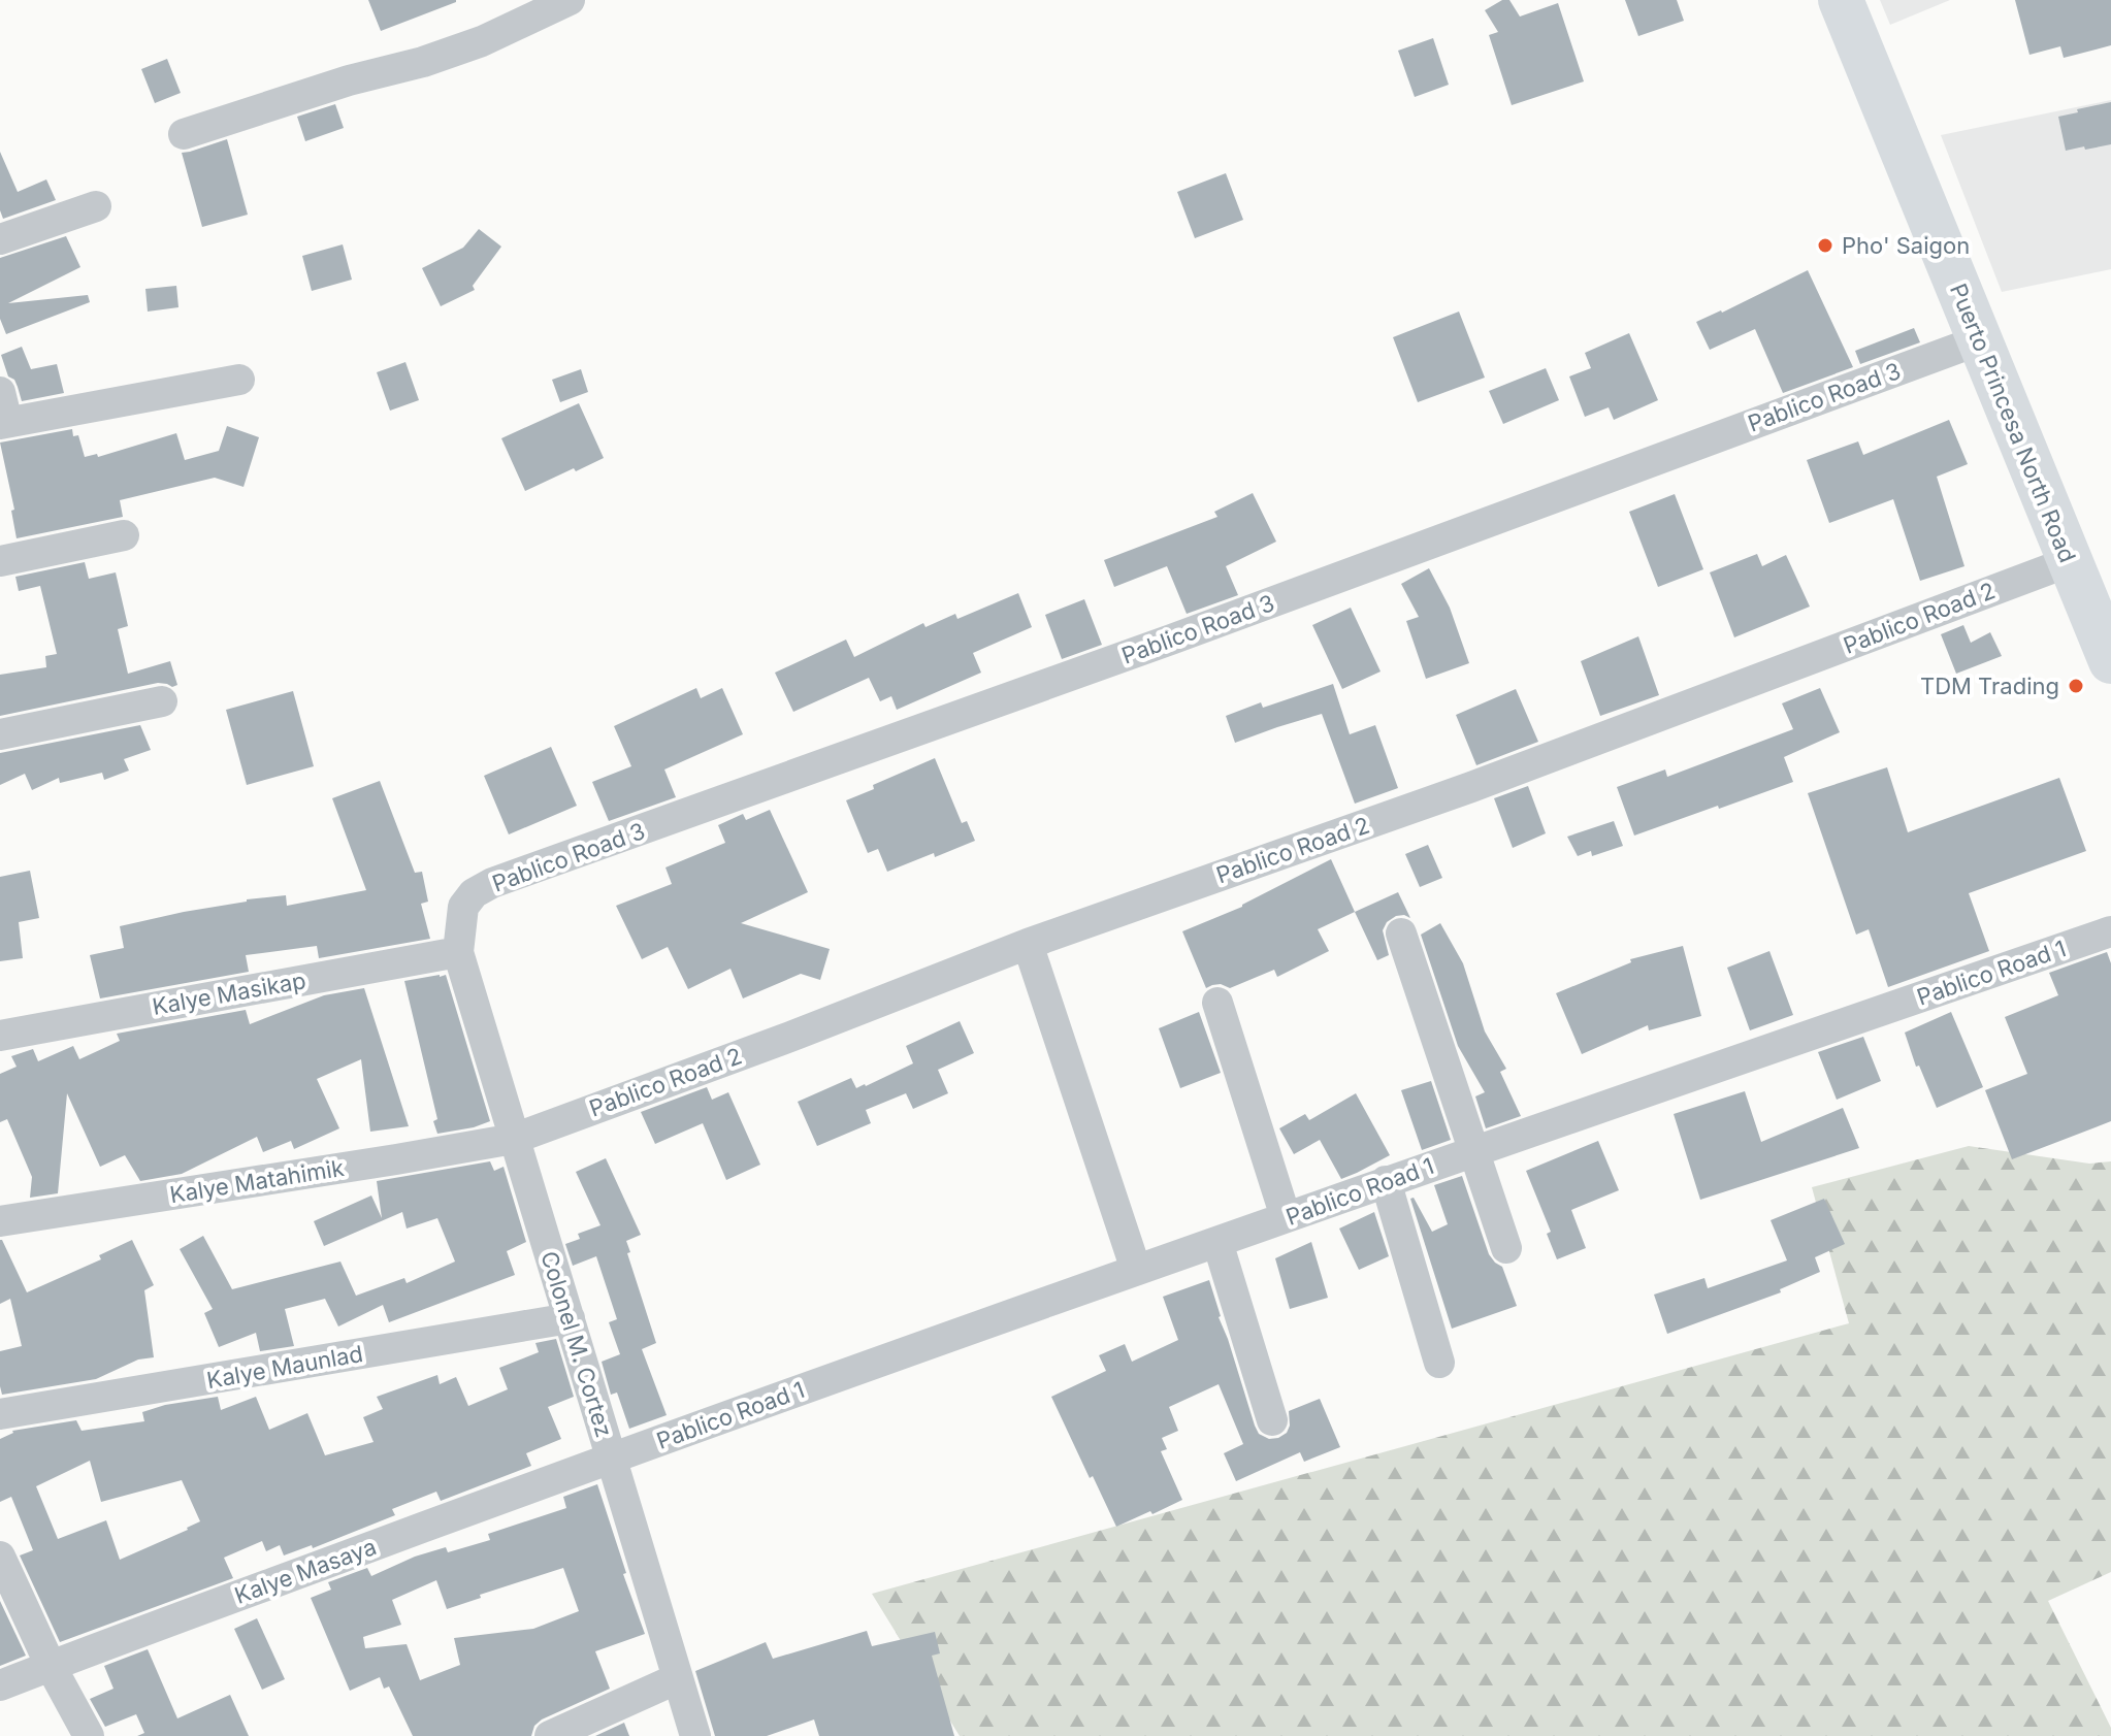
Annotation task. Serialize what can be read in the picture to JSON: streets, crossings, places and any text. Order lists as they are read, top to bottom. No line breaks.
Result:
{"streets":{"main road":["Puerto Princesa North Road"],"street":["Pablico Road 3","Pablico Road 2","Pablico Road 1","Kalye Masikap","Kalye Matahimik","Colonel M. Cortez","Kalye Maunlad","Kalye Masaya"]},"crossings":[["Pablico Road 3","Puerto Princesa North Road"],["Pablico Road 3","Kalye Masikap"],["Pablico Road 3","Colonel M. Cortez"],["Puerto Princesa North Road","Pablico Road 2"],["Pablico Road 2","Kalye Matahimik"],["Pablico Road 2","Colonel M. Cortez"],["Pablico Road 1","Colonel M. Cortez"],["Pablico Road 1","Kalye Masaya"],["Kalye Masikap","Colonel M. Cortez"],["Kalye Matahimik","Colonel M. Cortez"],["Colonel M. Cortez","Kalye Maunlad"],["Colonel M. Cortez","Kalye Masaya"]],"places":["Pho' Saigon","TDM Trading"]}
